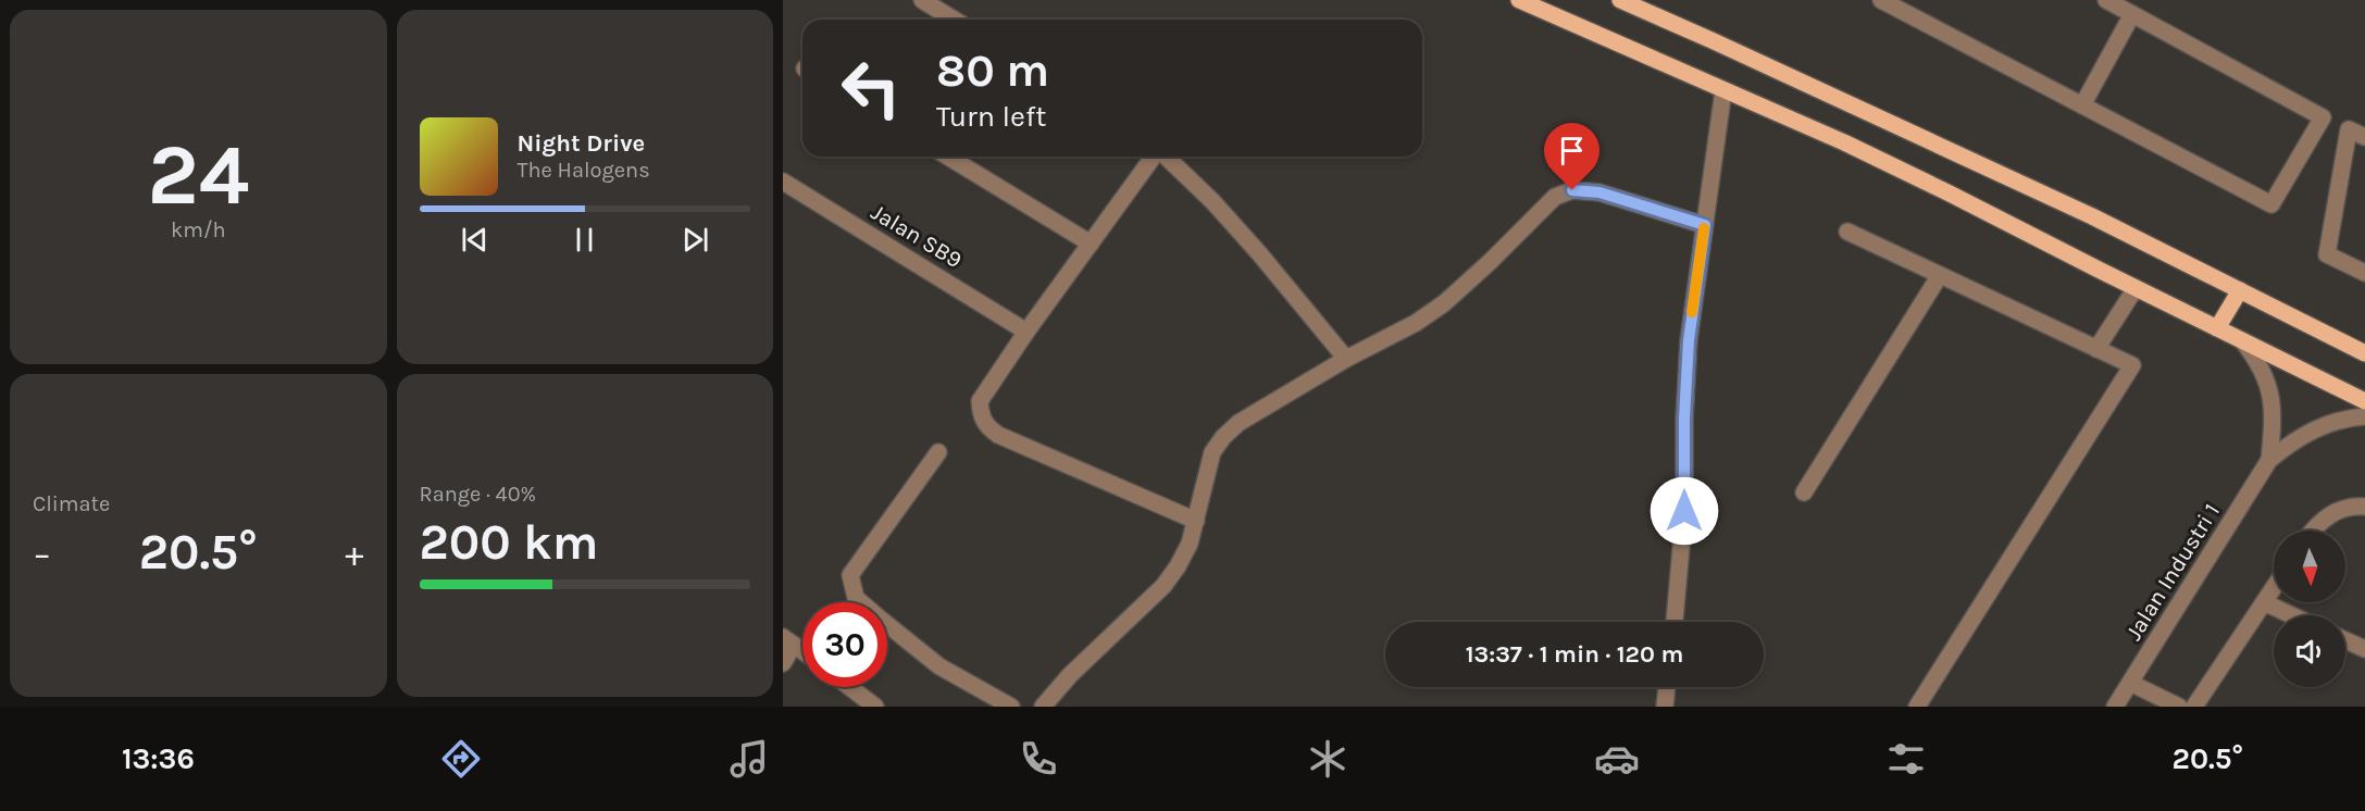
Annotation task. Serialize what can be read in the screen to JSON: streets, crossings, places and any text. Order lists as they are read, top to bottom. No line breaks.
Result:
{"streets":{"street":["Jalan SB9","Jalan Industri 1"]},"north":"bottom","page":{"tile":[["24","km/h"],"Climate",["Range · 40%","200 km"]],"turn":["80 m","Turn left"],"song":["Night Drive","The Halogens"],"heat":["−","20.5°","+"],"limit":"30","trip":"13:37 · 1 min · 120 m","tabs":["13:36","20.5°"]}}
